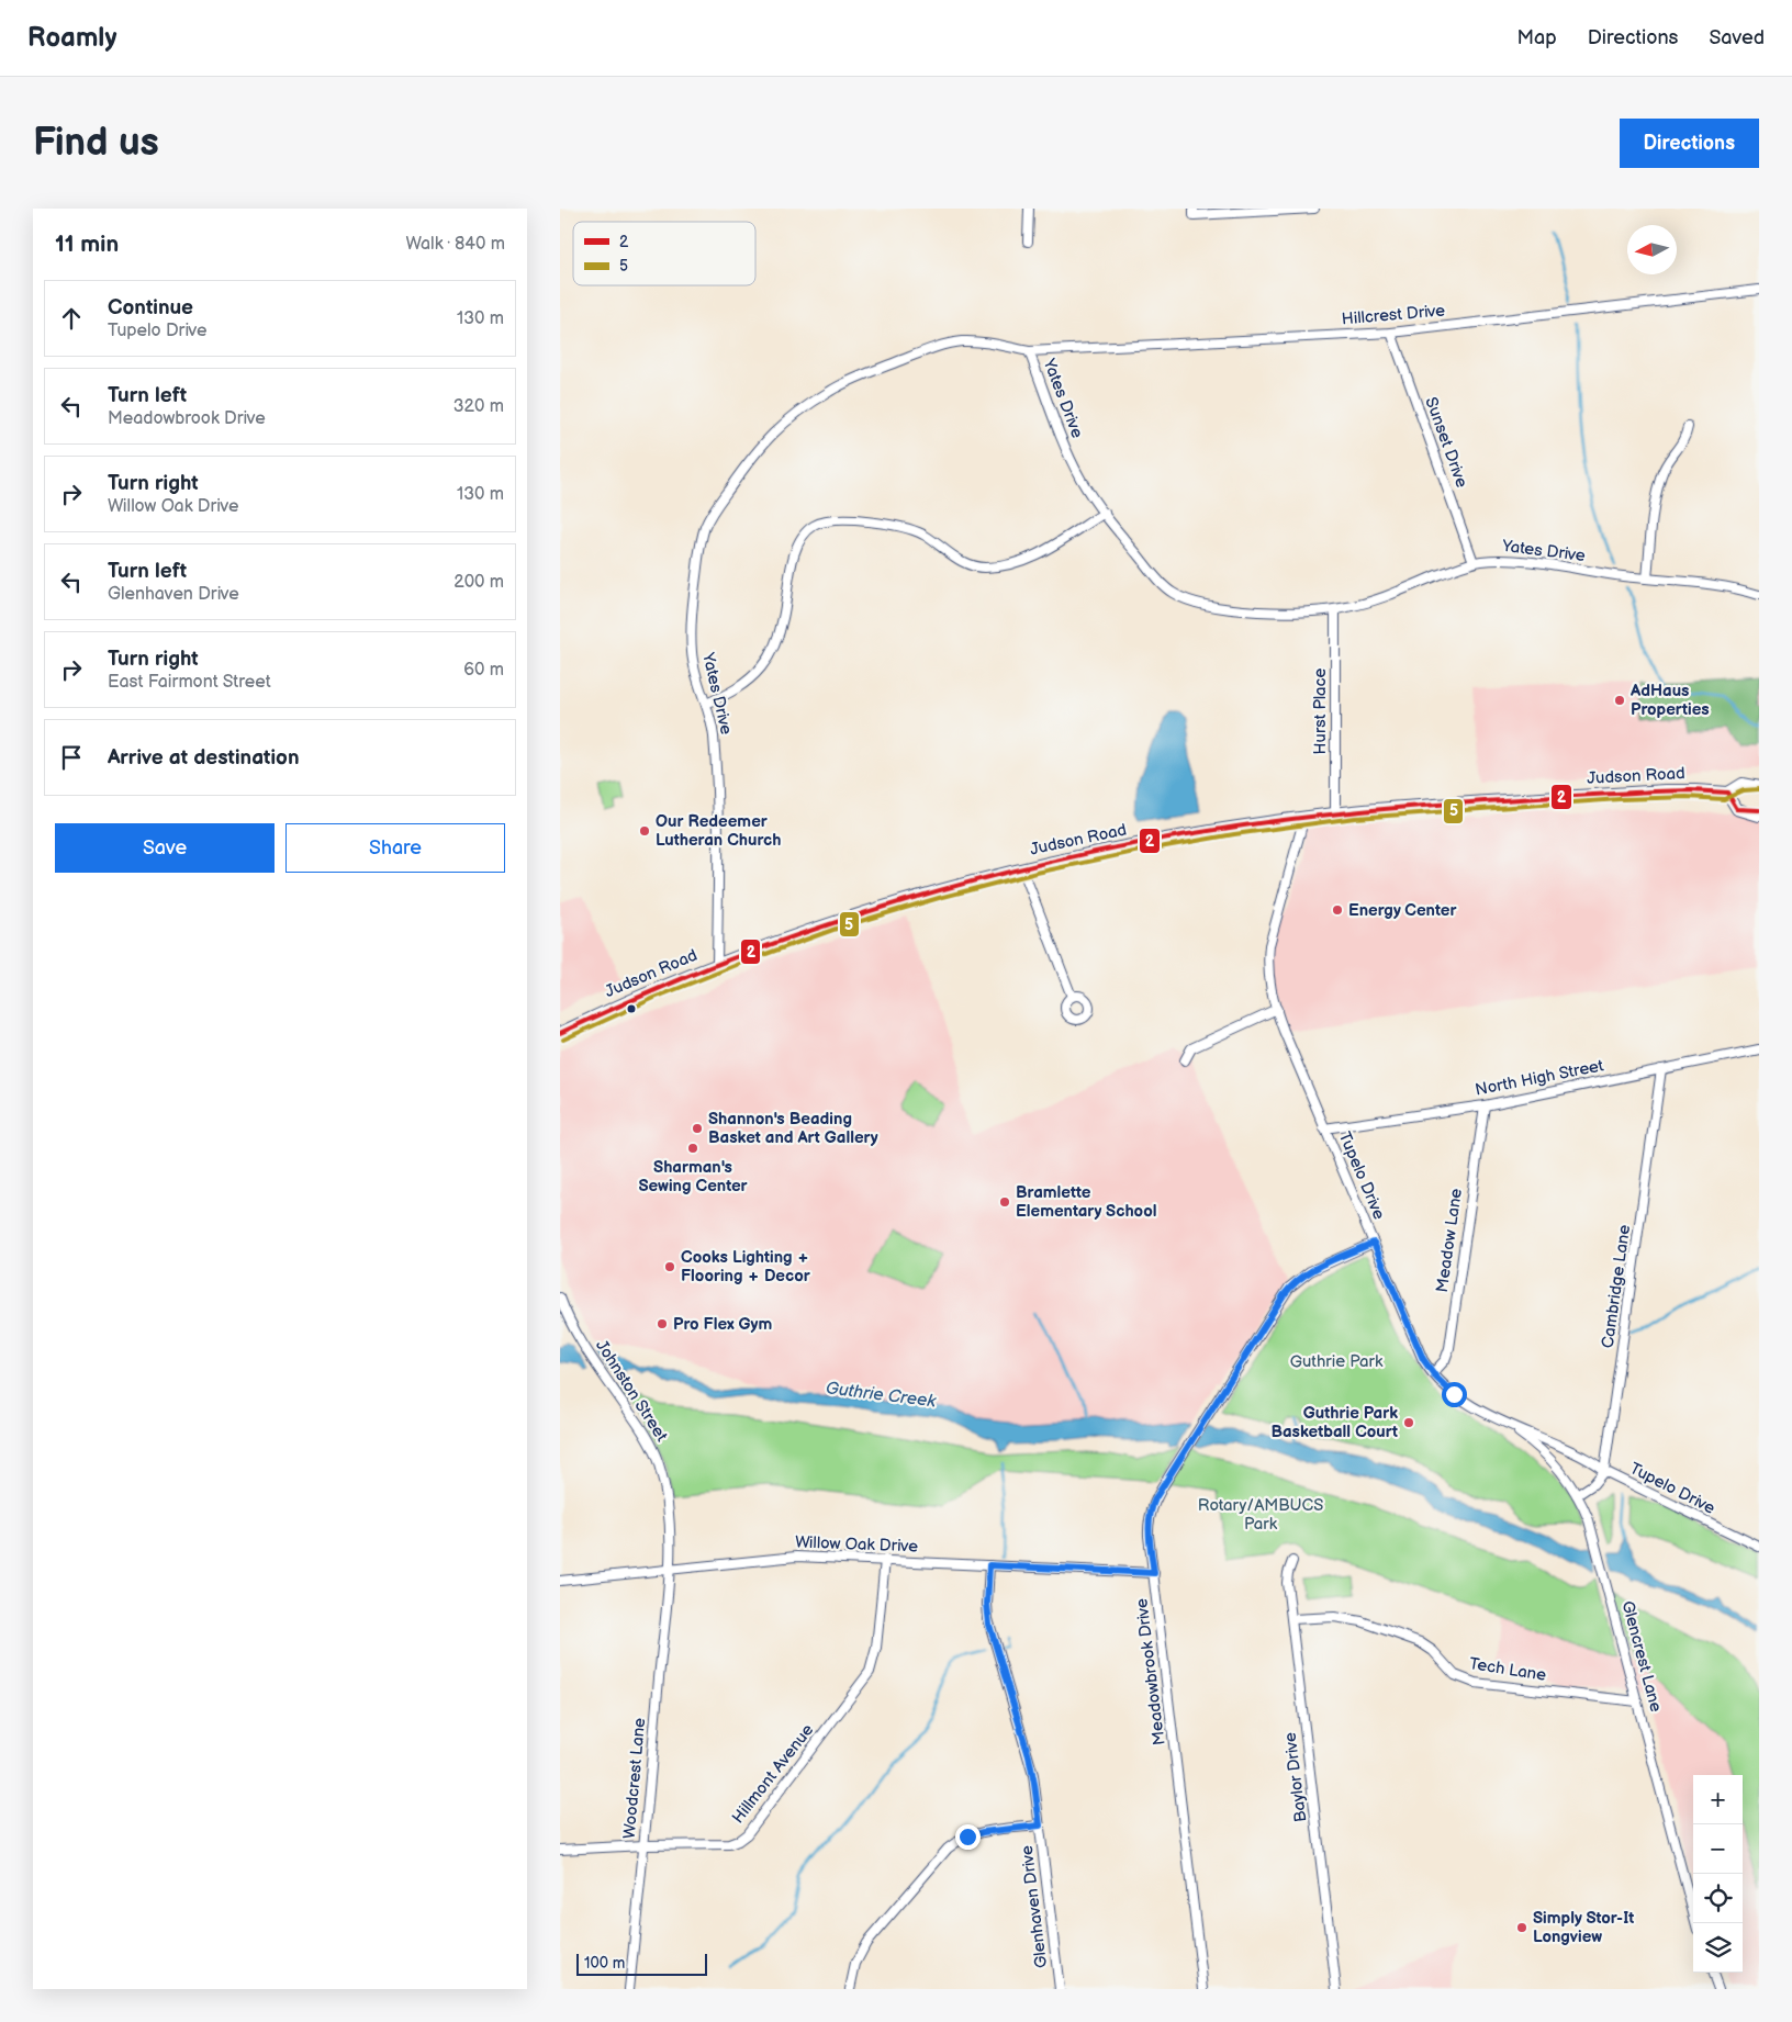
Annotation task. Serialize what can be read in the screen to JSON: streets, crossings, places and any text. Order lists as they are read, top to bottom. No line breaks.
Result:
{"streets":{"main road":["Judson Road"],"street":["Hillcrest Drive","Yates Drive","Sunset Drive","Hurst Place","North High Street","Tupelo Drive","Meadow Lane","Cambridge Lane","Johnston Street","Willow Oak Drive","Glencrest Lane","Tech Lane","Meadowbrook Drive","Hillmont Avenue","Baylor Drive","Woodcrest Lane","Glenhaven Drive"]},"crossings":[["Hillcrest Drive","Yates Drive"],["Hillcrest Drive","Sunset Drive"],["Yates Drive","Sunset Drive"],["Yates Drive","Hurst Place"],["Yates Drive","Judson Road"],["Hurst Place","Judson Road"],["Judson Road","Tupelo Drive"],["North High Street","Tupelo Drive"],["North High Street","Meadow Lane"],["North High Street","Cambridge Lane"],["Tupelo Drive","Meadow Lane"],["Tupelo Drive","Cambridge Lane"],["Tupelo Drive","Glencrest Lane"],["Tupelo Drive","Meadowbrook Drive"],["Johnston Street","Willow Oak Drive"],["Johnston Street","Woodcrest Lane"],["Willow Oak Drive","Meadowbrook Drive"],["Willow Oak Drive","Hillmont Avenue"],["Willow Oak Drive","Woodcrest Lane"],["Willow Oak Drive","Glenhaven Drive"],["Glencrest Lane","Tech Lane"],["Tech Lane","Baylor Drive"],["Hillmont Avenue","Woodcrest Lane"]],"water":["Guthrie Creek"],"parks":["Guthrie Park","Rotary/AMBUCS Park"],"places":["AdHaus Properties","Our Redeemer Lutheran Church","Energy Center","Shannon's Beading Basket and Art Gallery","Sharman's Sewing Center","Bramlette Elementary School","Cooks Lighting + Flooring + Decor","Pro Flex Gym","Guthrie Park Basketball Court","Simply Stor-It Longview"],"lines":["transit line 5","transit line 2"],"legend":["2","5"],"scale_bar":"100 m","north":"left","page":{"header":"Roamly","nav":["Map","Directions","Saved"],"buttons":["Directions",["Save","Share"]],"title":"Find us","heading":["11 min","Walk · 840 m"],"list":[["Continue","Tupelo Drive","130 m"],["Turn left","Meadowbrook Drive","320 m"],["Turn right","Willow Oak Drive","130 m"],["Turn left","Glenhaven Drive","200 m"],["Turn right","East Fairmont Street","60 m"],"Arrive at destination"],"map_buttons":["+","−"],"scale":"100 m"}}
